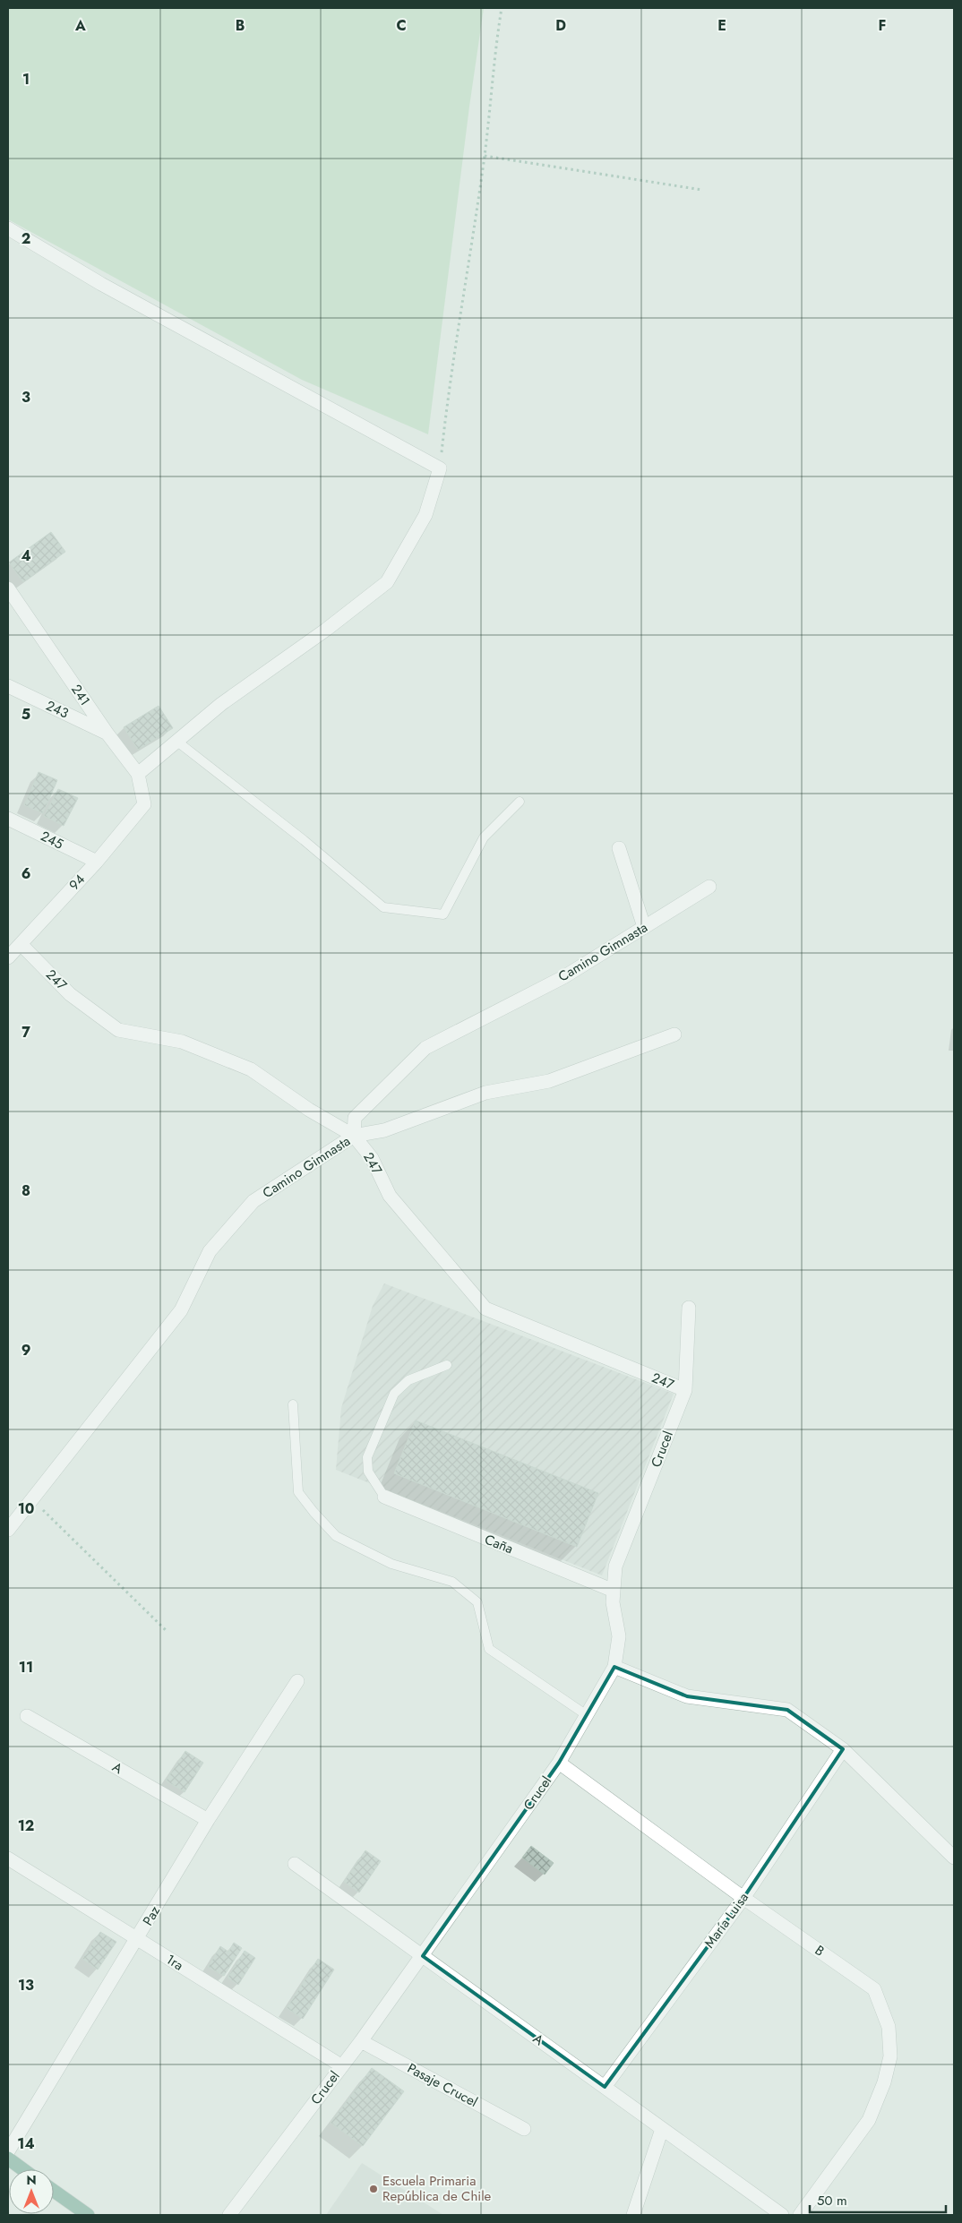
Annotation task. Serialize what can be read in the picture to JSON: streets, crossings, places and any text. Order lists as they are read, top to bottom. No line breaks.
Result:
{"streets":{"street":["241","243","245","94","Camino Gimnasta","247","Crucel","Caña","A","Paz","María Luisa","B","1ra","Pasaje Crucel"]},"crossings":[["241","243"],["241","94"],["245","94"],["94","247"],["Camino Gimnasta","247"],["247","Crucel"],["Crucel","Caña"],["Crucel","A"],["Crucel","B"],["Crucel","1ra"],["Crucel","Pasaje Crucel"],["A","Paz"],["A","María Luisa"],["Paz","1ra"],["María Luisa","B"]],"places":["Escuela Primaria República de Chile"],"scale_bar":"50 m","north":"top","grid":{"columns":["A","B","C","D","E","F"],"rows":["1","2","3","4","5","6","7","8","9","10","11","12","13","14"]}}
